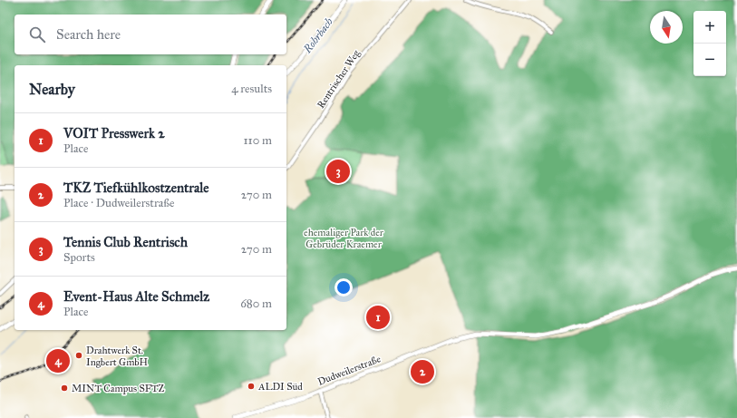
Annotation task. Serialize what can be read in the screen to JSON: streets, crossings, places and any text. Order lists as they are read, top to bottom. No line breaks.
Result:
{"streets":{"main road":["Dudweilerstraße"],"street":["Rentrischer Weg"]},"water":["Rohrbach"],"parks":["ehemaliger Park der Gebrüder Kraemer"],"places":["Drahtwerk St. Ingbert GmbH","ALDI Süd","MINT Campus SFTZ"],"north":"bottom","page":{"map_buttons":["+","−"],"search":"Search here","heading":["Nearby","4 results"],"list":[{"mark":"1","name":"VOIT Presswerk 2","note":"Place","value":"110 m"},{"mark":"2","name":"TKZ Tiefkühlkostzentrale","note":"Place · Dudweilerstraße","value":"270 m"},{"mark":"3","name":"Tennis Club Rentrisch","note":"Sports","value":"270 m"},{"mark":"4","name":"Event-Haus Alte Schmelz","note":"Place","value":"680 m"}],"pins":["3","1","4","2"]}}
